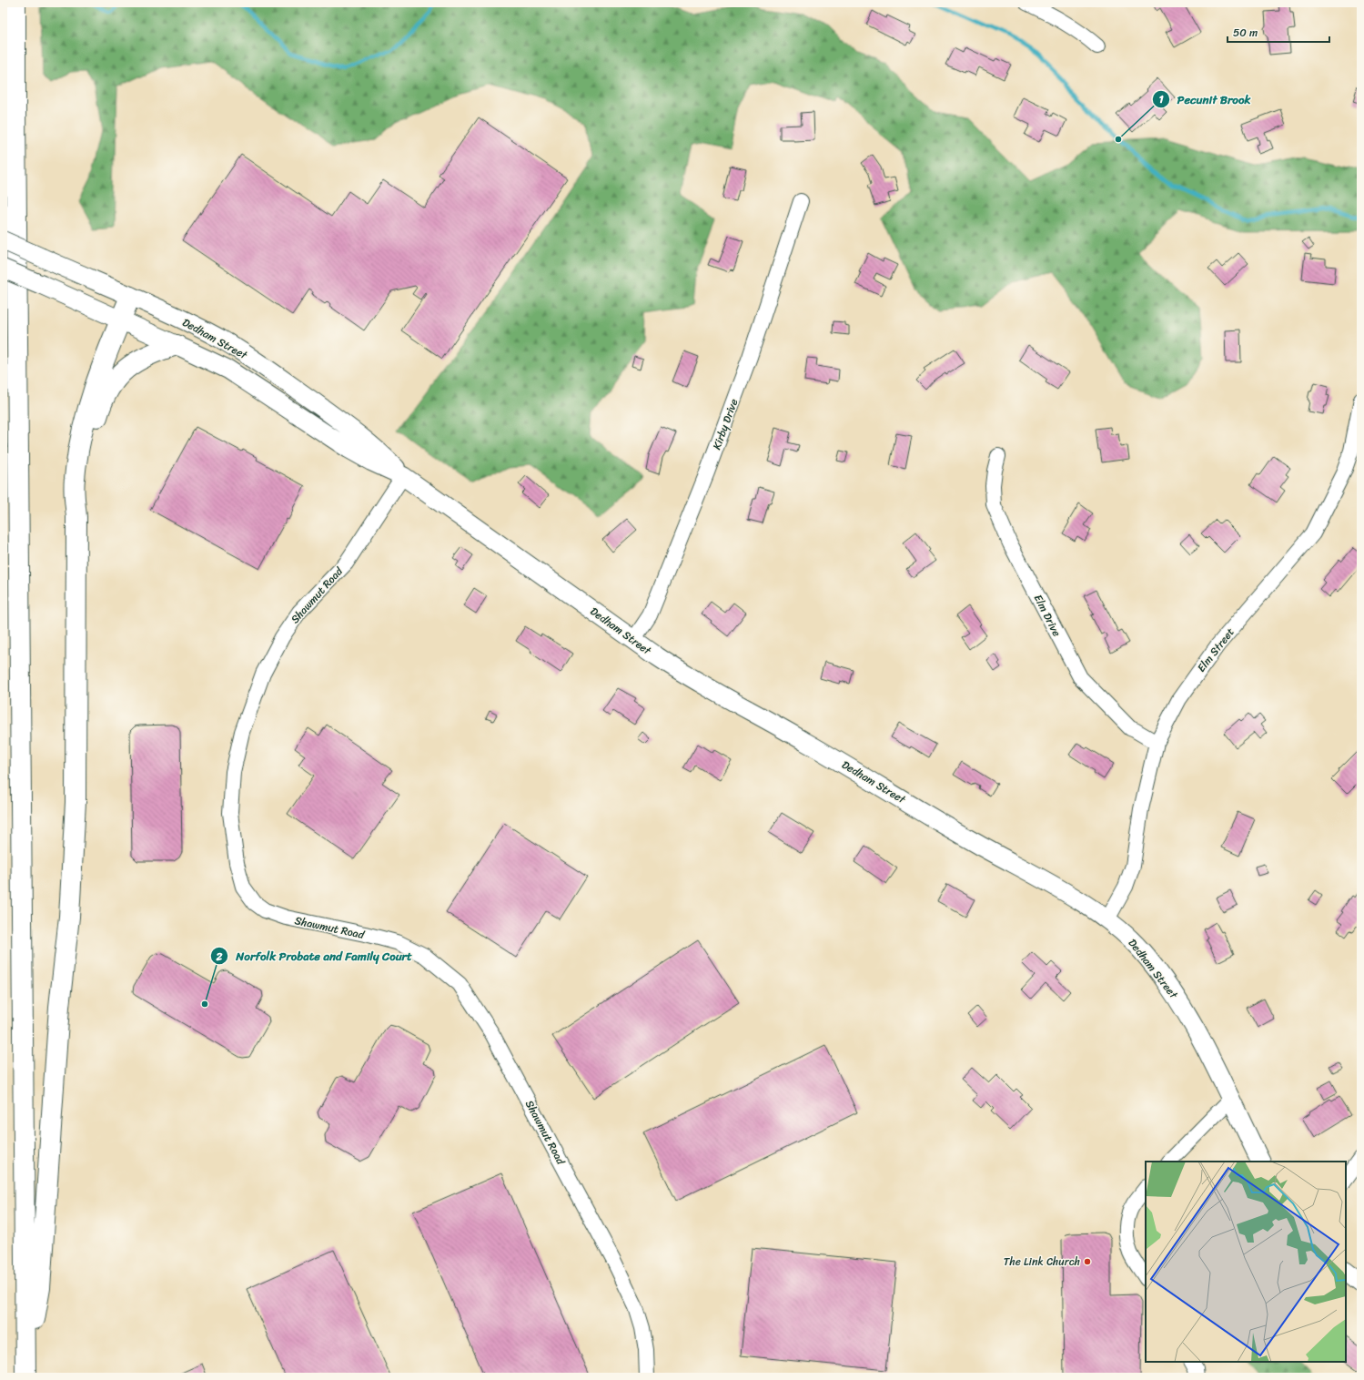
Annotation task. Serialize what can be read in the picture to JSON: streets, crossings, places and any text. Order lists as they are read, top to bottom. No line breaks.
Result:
{"streets":{"main road":["Dedham Street"],"street":["Kirby Drive","Shawmut Road","Elm Drive","Elm Street"]},"crossings":[["Dedham Street","Kirby Drive"],["Dedham Street","Shawmut Road"],["Dedham Street","Elm Street"],["Elm Drive","Elm Street"]],"places":["Pecunit Brook","Norfolk Probate and Family Court","The Link Church"],"scale_bar":"50 m"}
